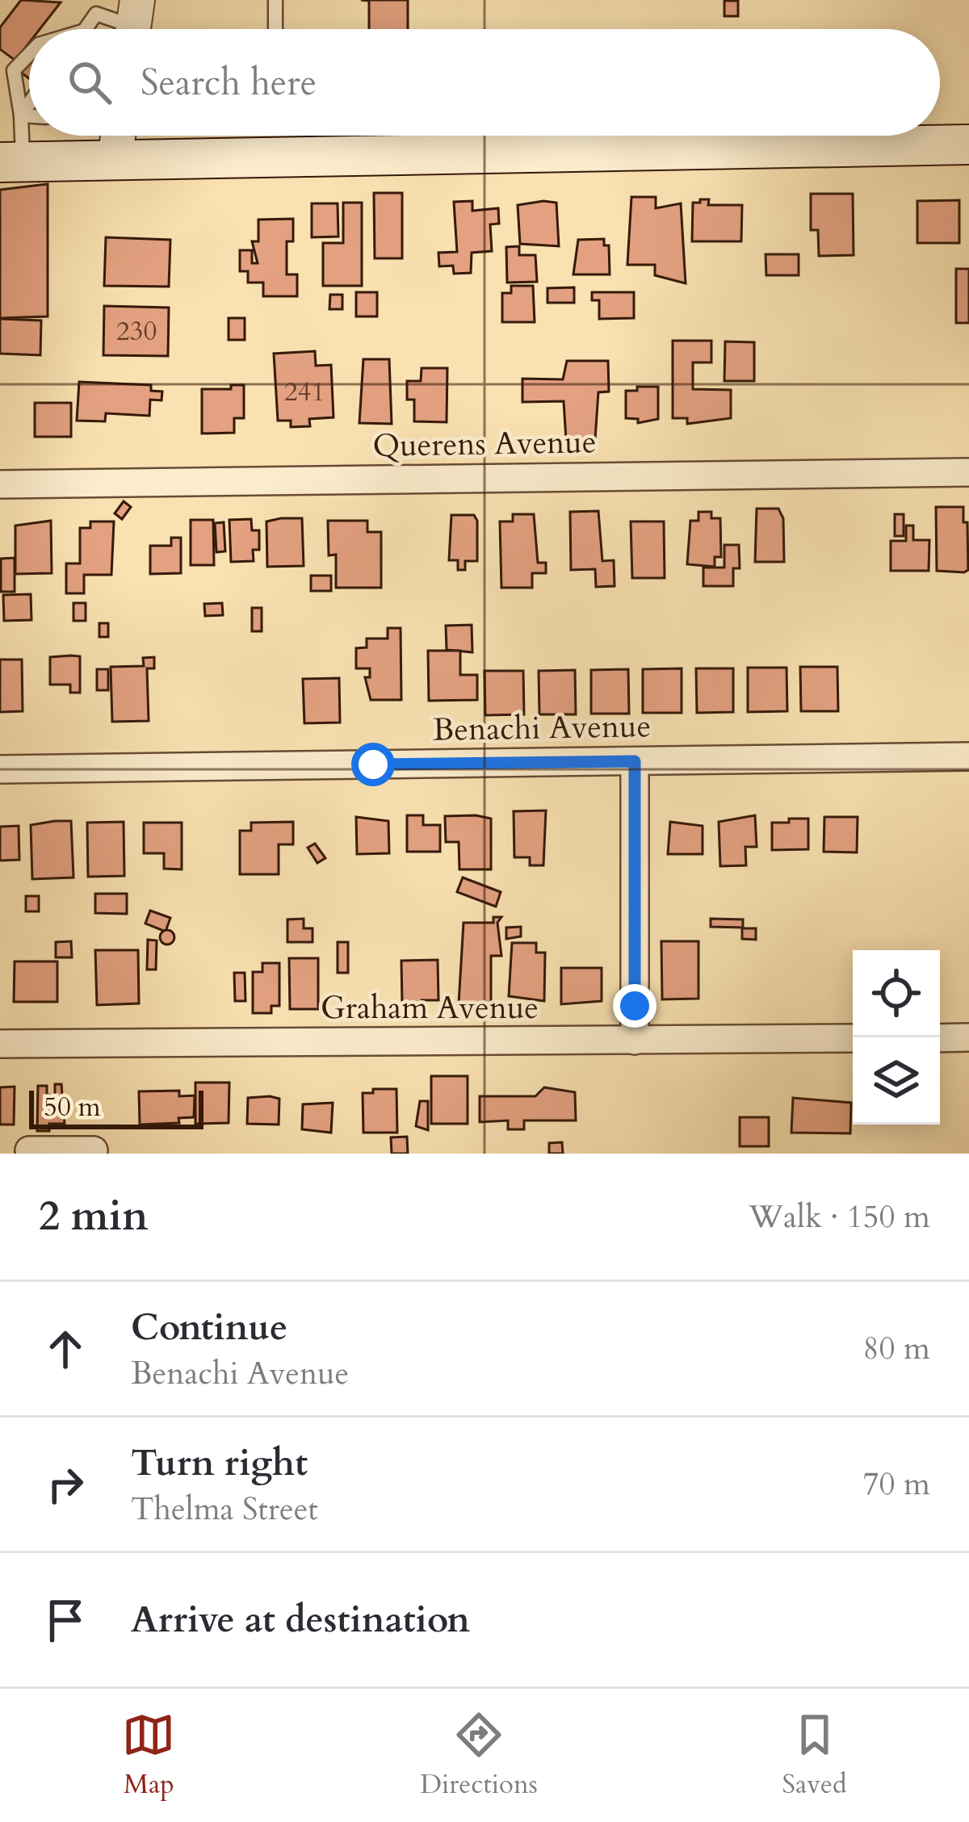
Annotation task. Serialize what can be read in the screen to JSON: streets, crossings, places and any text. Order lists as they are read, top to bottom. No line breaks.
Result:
{"streets":{"street":["Querens Avenue","Benachi Avenue","Graham Avenue"]},"house_numbers":["230","241"],"scale_bar":"50 m","page":{"search":"Search here","scale":"50 m","heading":["2 min","Walk · 150 m"],"list":[["Continue","Benachi Avenue","80 m"],["Turn right","Thelma Street","70 m"],"Arrive at destination"],"nav":["Map","Directions","Saved"]}}
